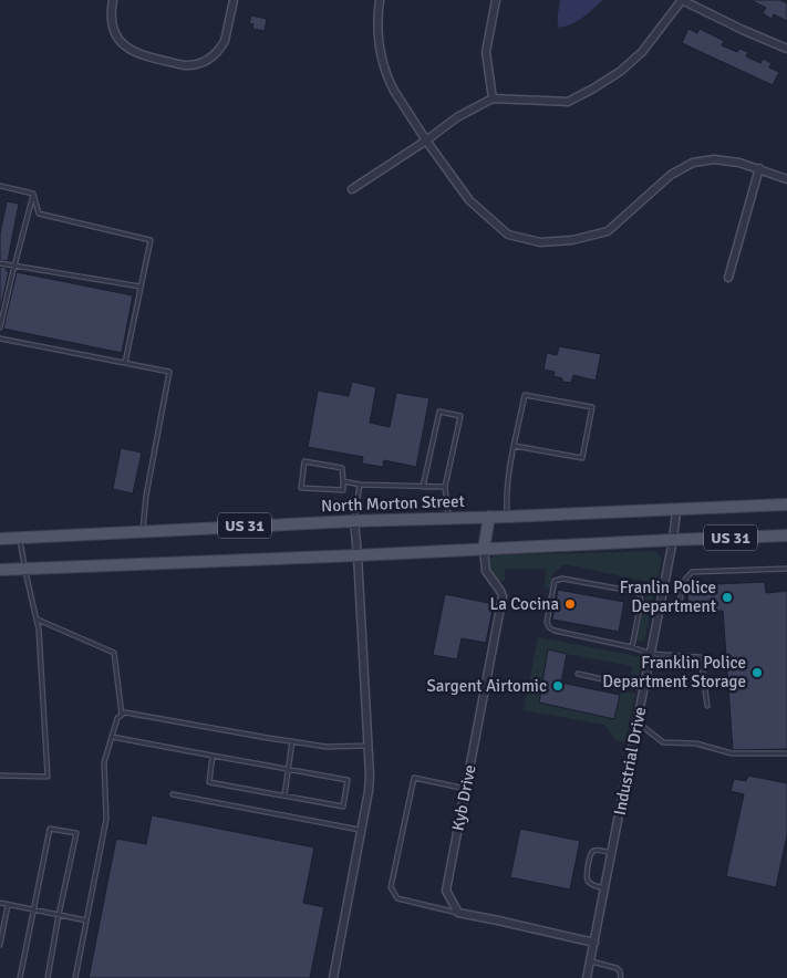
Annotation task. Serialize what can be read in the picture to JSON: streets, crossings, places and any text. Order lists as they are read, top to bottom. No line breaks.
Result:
{"streets":{"main road":["North Morton Street","US 31"],"street":["Industrial Drive","Kyb Drive"]},"crossings":[["North Morton Street","Industrial Drive"],["US 31","Industrial Drive"],["US 31","Kyb Drive"]],"places":["Franlin Police Department","La Cocina","Franklin Police Department Storage","Sargent Airtomic"]}
